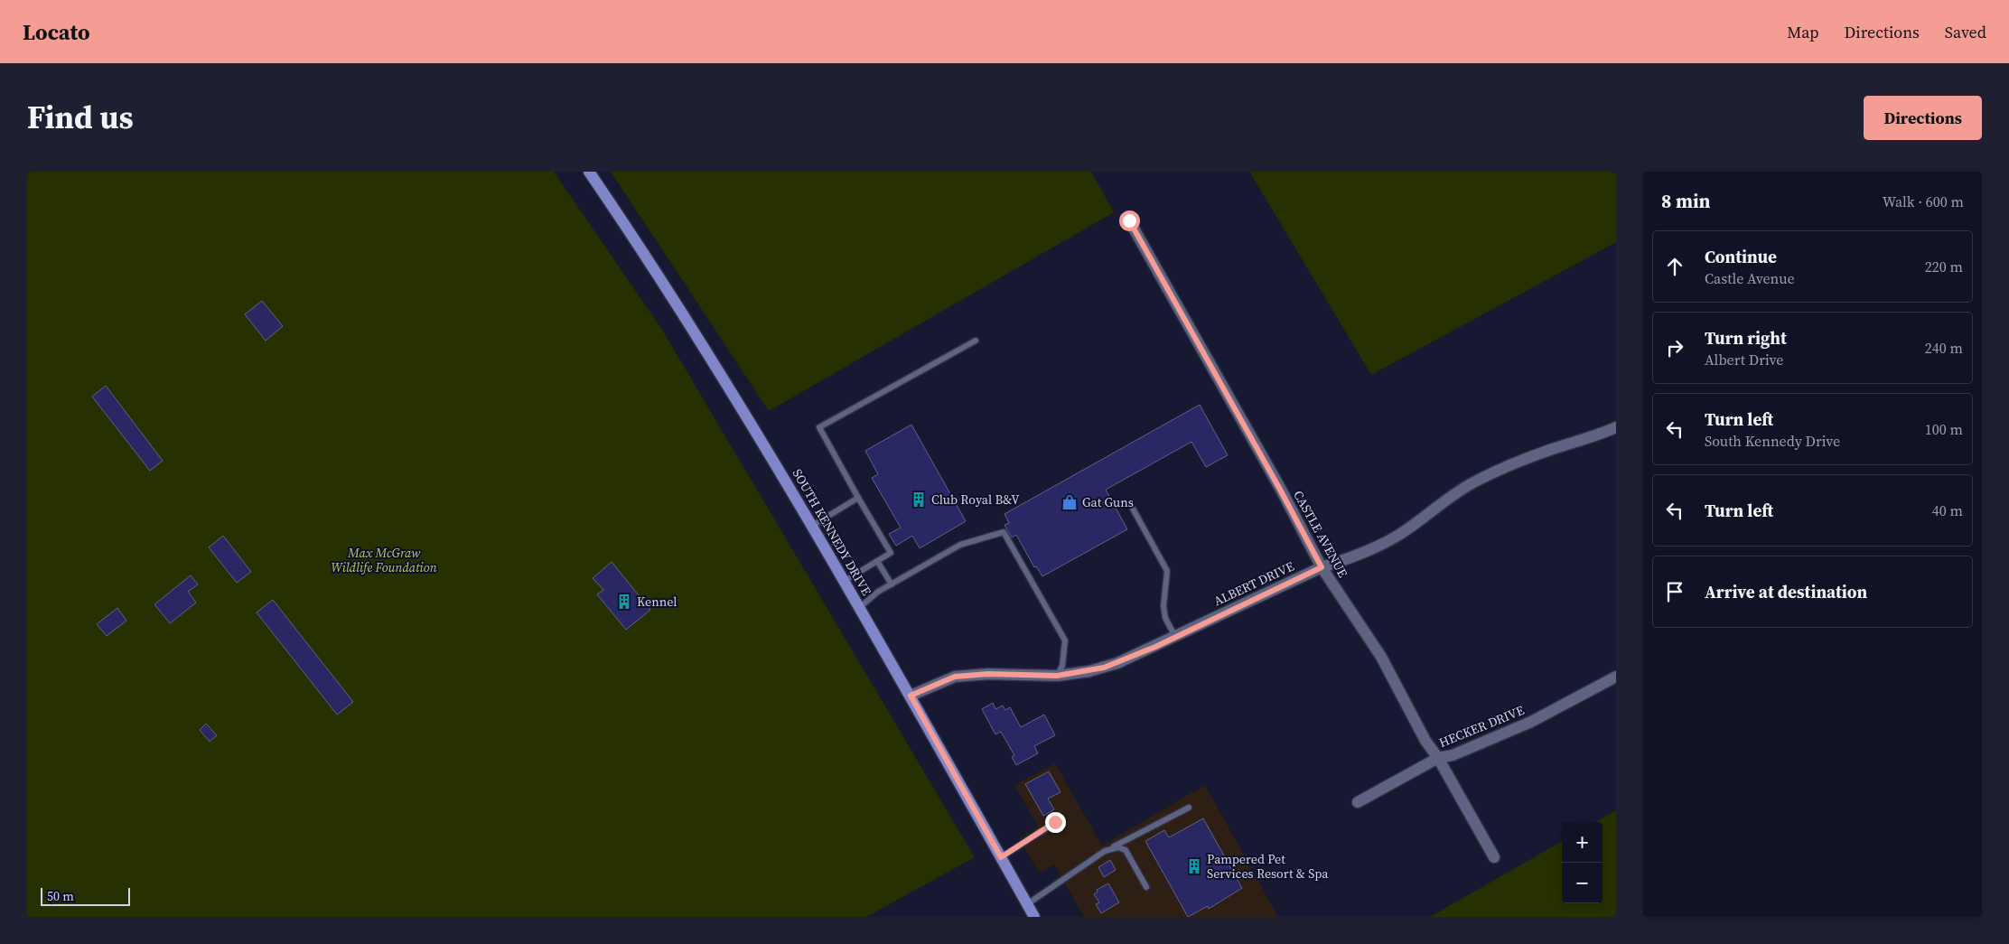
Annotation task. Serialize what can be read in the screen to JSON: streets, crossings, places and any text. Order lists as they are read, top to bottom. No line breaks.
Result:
{"streets":{"main road":["SOUTH KENNEDY DRIVE"],"street":["CASTLE AVENUE","ALBERT DRIVE","HECKER DRIVE"]},"crossings":[["SOUTH KENNEDY DRIVE","ALBERT DRIVE"],["CASTLE AVENUE","ALBERT DRIVE"],["CASTLE AVENUE","HECKER DRIVE"]],"parks":["Max McGraw Wildlife Foundation"],"places":{"building":["Club Royal B&V","Kennel","Pampered Pet Services Resort & Spa"],"shop":["Gat Guns"]},"scale_bar":"50 m","page":{"header":"Locato","nav":["Map","Directions","Saved"],"title":"Find us","buttons":"Directions","heading":["8 min","Walk · 600 m"],"list":[["Continue","Castle Avenue","220 m"],["Turn right","Albert Drive","240 m"],["Turn left","South Kennedy Drive","100 m"],["Turn left","40 m"],"Arrive at destination"],"map_buttons":["+","−"],"scale":"50 m"}}
